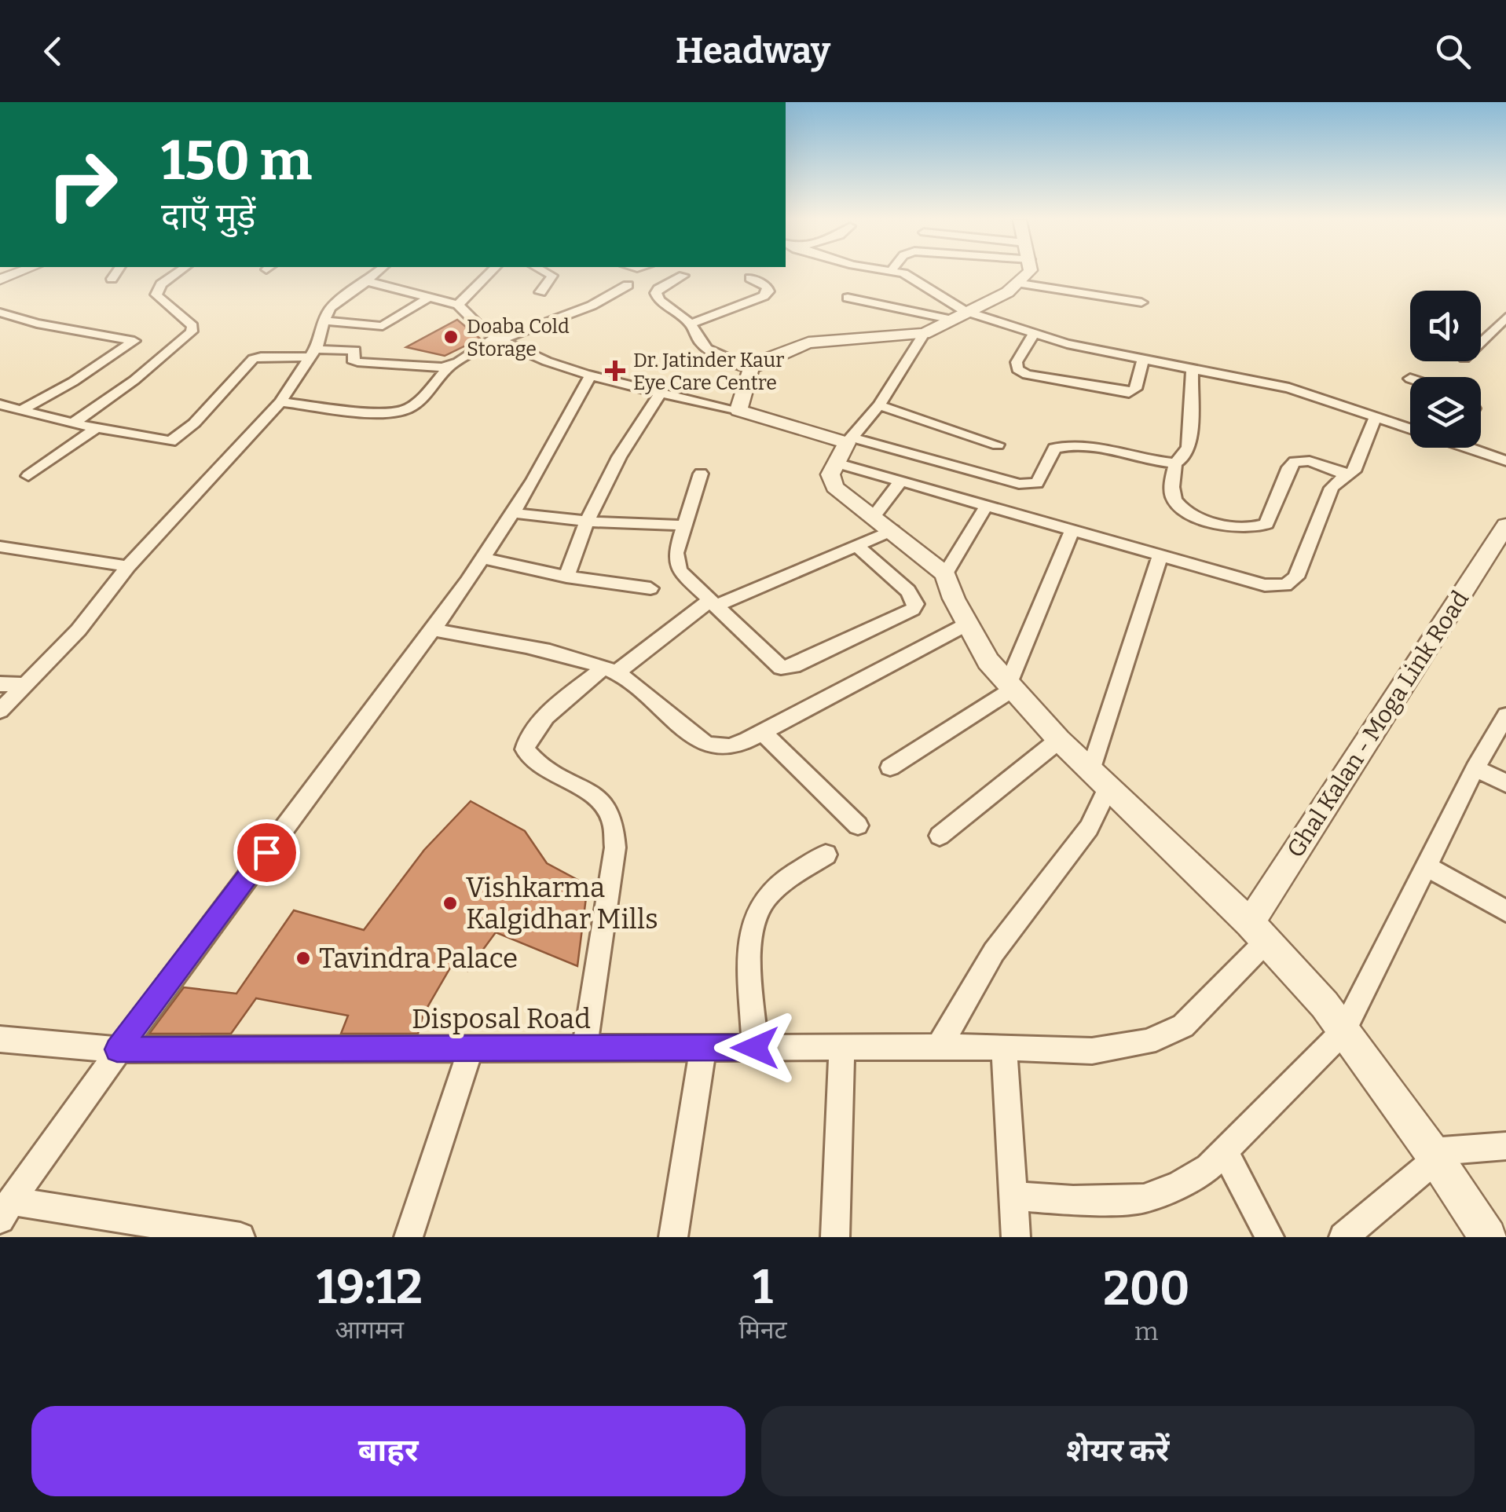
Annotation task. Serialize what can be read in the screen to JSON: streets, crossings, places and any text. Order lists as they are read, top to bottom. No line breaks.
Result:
{"streets":{"street":["Ghal Kalan - Moga Link Road","Disposal Road"]},"crossings":[["Ghal Kalan - Moga Link Road","Disposal Road"]],"places":{"other":["Doaba Cold Storage","Vishkarma Kalgidhar Mills","Tavindra Palace"],"health":["Dr. Jatinder Kaur Eye Care Centre"]},"page":{"header":"Headway","turn":["150 m","दाएँ मुड़ें"],"eta":["19:12","आगमन","1","मिनट","200","m"],"buttons":["बाहर","शेयर करें"]}}
